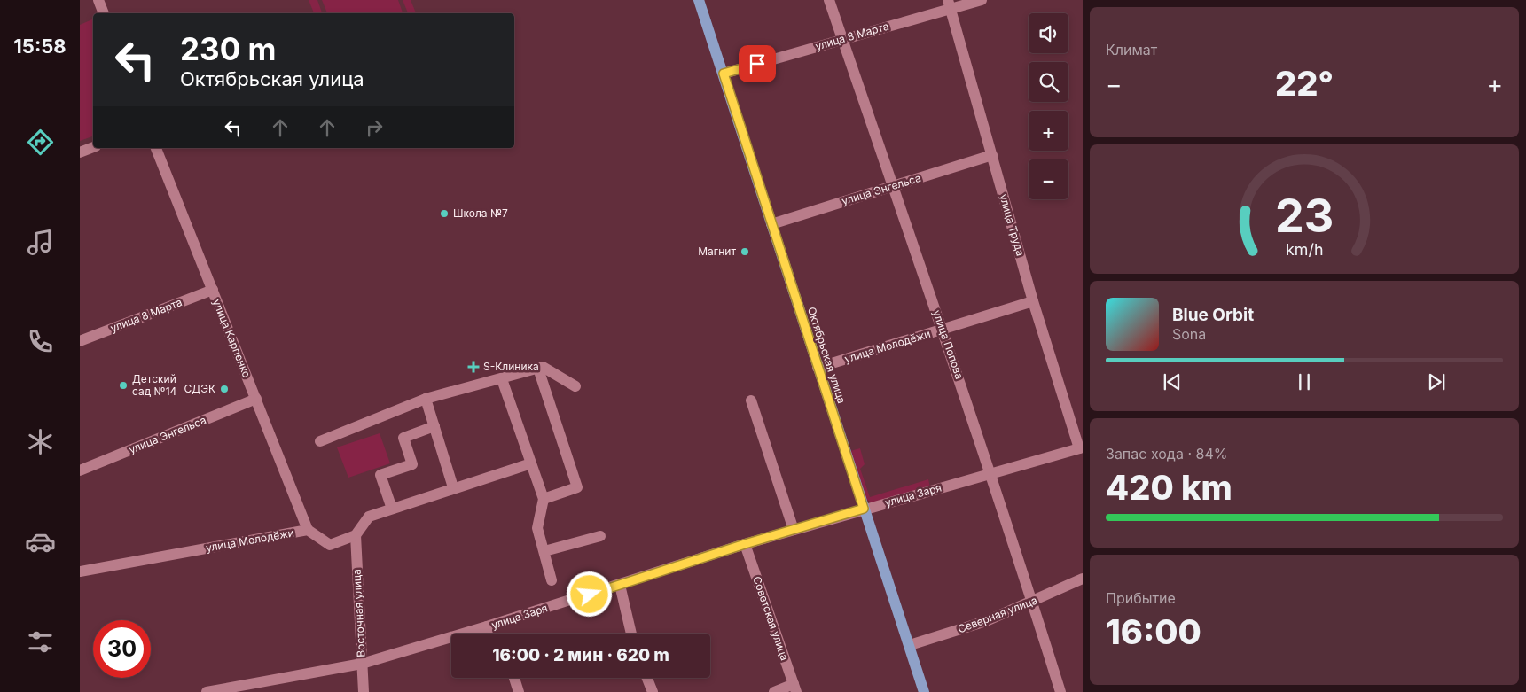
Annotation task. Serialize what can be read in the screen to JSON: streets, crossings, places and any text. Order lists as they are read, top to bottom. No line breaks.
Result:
{"streets":{"main road":["Октябрьская улица"],"street":["улица 8 Марта","улица Энгельса","улица Труда","улица Карпенко","улица Попова","улица Молодёжи","улица Заря","Восточная улица","Северная улица","Советская улица"]},"crossings":[["улица 8 Марта","улица Труда"],["улица 8 Марта","улица Карпенко"],["улица 8 Марта","улица Попова"],["улица 8 Марта","Октябрьская улица"],["улица Энгельса","улица Труда"],["улица Энгельса","улица Карпенко"],["улица Энгельса","улица Попова"],["улица Энгельса","Октябрьская улица"],["улица Труда","улица Молодёжи"],["улица Труда","улица Заря"],["улица Карпенко","улица Молодёжи"],["улица Попова","улица Молодёжи"],["улица Попова","улица Заря"],["улица Попова","Северная улица"],["улица Молодёжи","Октябрьская улица"],["улица Молодёжи","Восточная улица"],["Октябрьская улица","улица Заря"],["Октябрьская улица","Северная улица"],["улица Заря","Восточная улица"],["улица Заря","Советская улица"]],"places":{"other":["Школа №7","Магнит","Детский сад №14","СДЭК"],"health":["S-Клиника"]},"page":{"tabs":"15:58","tile":["Климат",["Запас хода · 84%","420 km"],["Прибытие","16:00"]],"map_buttons":["+","−"],"turn":["230 m","Октябрьская улица"],"heat":["−","22°","+"],"song":["Blue Orbit","Sona"],"limit":"30","trip":"16:00 · 2 мин · 620 m","gauge":["23","km/h"]}}
